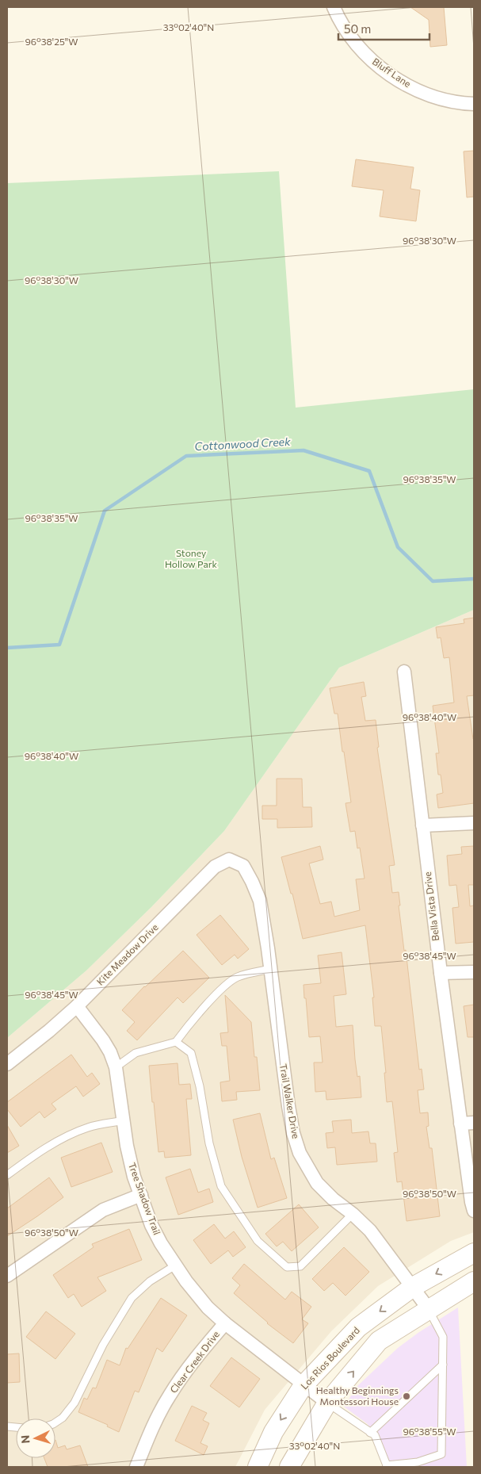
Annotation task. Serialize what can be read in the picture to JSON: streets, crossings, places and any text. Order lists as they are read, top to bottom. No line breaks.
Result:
{"streets":{"main road":["Los Rios Boulevard"],"street":["Bluff Lane","Bella Vista Drive","Kite Meadow Drive","Trail Walker Drive","Tree Shadow Trail","Clear Creek Drive"]},"crossings":[["Kite Meadow Drive","Trail Walker Drive"],["Kite Meadow Drive","Tree Shadow Trail"],["Trail Walker Drive","Los Rios Boulevard"],["Tree Shadow Trail","Los Rios Boulevard"],["Tree Shadow Trail","Clear Creek Drive"]],"water":["Cottonwood Creek"],"parks":["Stoney Hollow Park"],"places":["Healthy Beginnings Montessori House"],"scale_bar":"50 m","north":"left","coordinates":["33°02'40\"N","96°38'25\"W","96°38'30\"W","96°38'35\"W","96°38'40\"W","96°38'45\"W","96°38'50\"W","96°38'55\"W"]}
